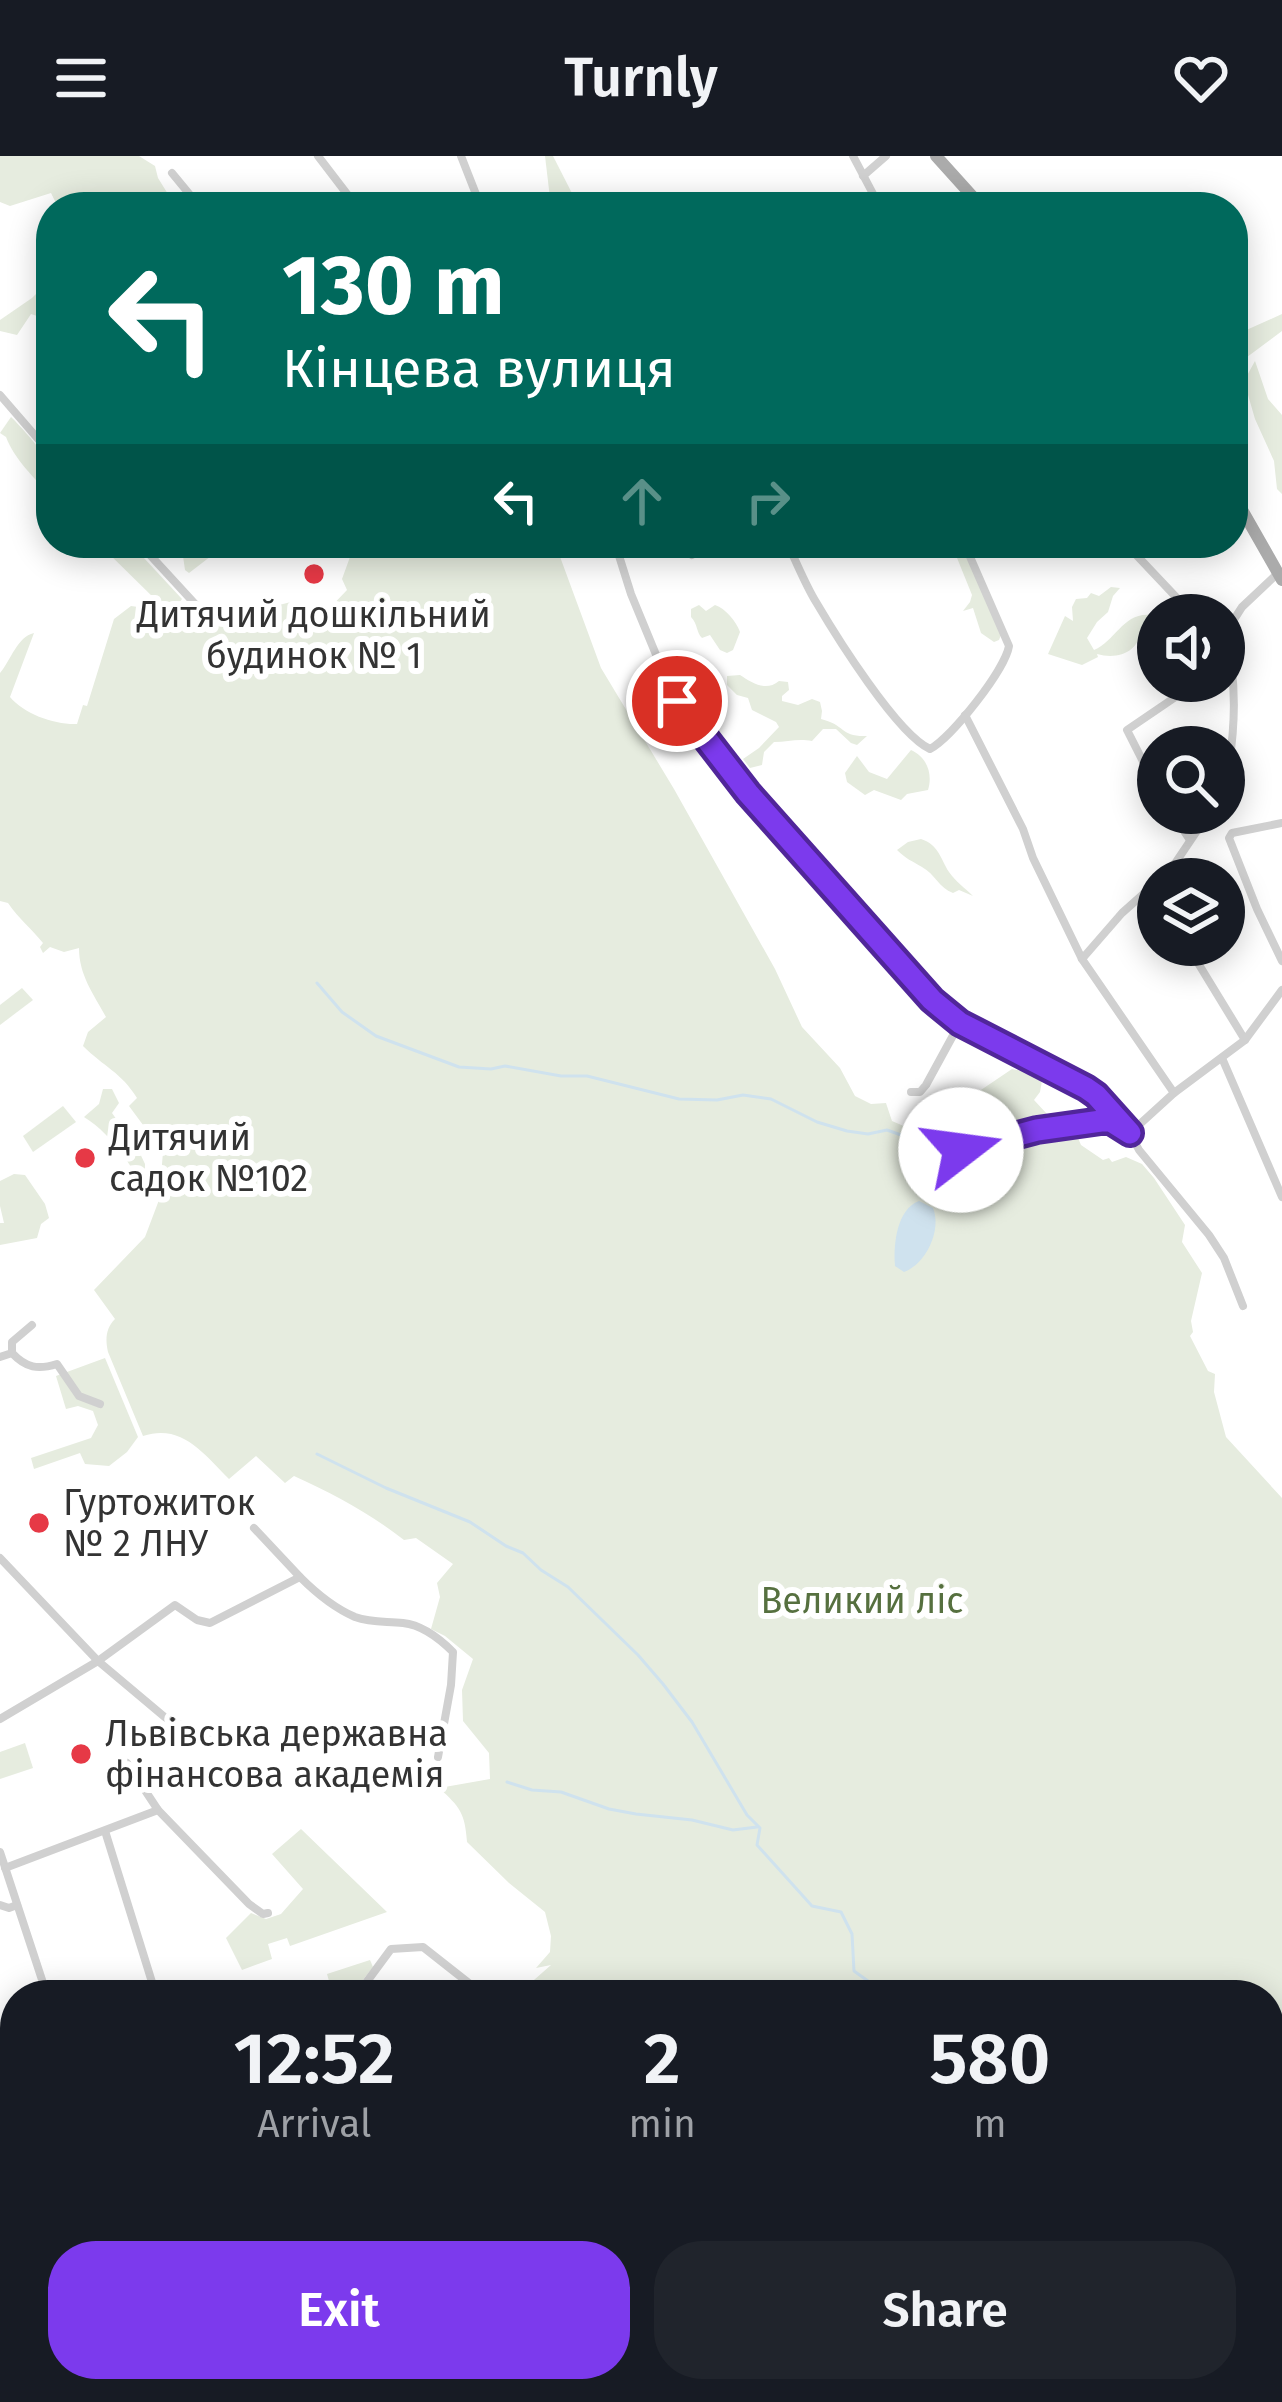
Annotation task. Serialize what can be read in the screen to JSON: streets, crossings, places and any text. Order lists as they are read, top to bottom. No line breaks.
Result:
{"parks":["Великий ліс"],"places":["Дитячий дошкільний будинок № 1","Дитячий садок №102","Гуртожиток № 2 ЛНУ","Львівська державна фінансова академія"],"page":{"header":"Turnly","turn":["130 m","Кінцева вулиця"],"eta":["12:52","Arrival","2","min","580","m"],"buttons":["Exit","Share"]}}
